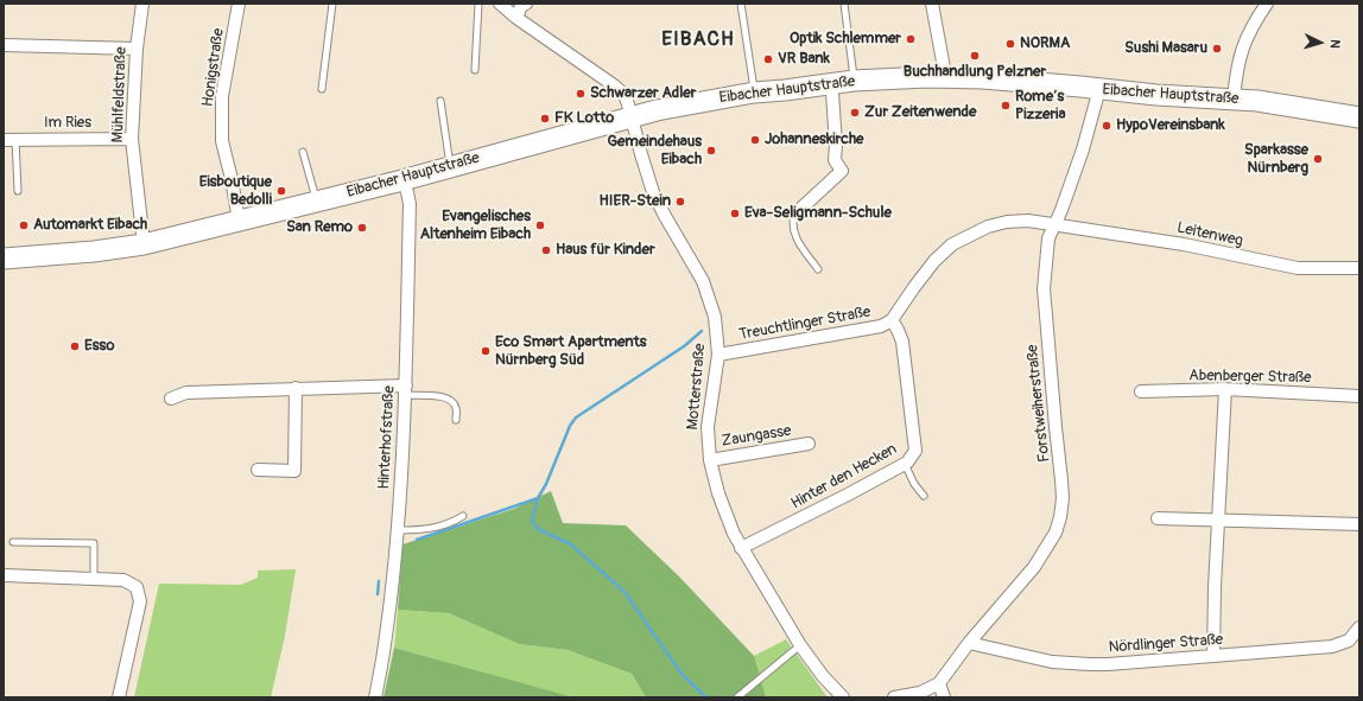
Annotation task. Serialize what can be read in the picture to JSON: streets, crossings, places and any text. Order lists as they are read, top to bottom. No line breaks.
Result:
{"streets":{"main road":["Eibacher Hauptstraße"],"street":["Honigstraße","Mühlfeldstraße","Im Ries","Leitenweg","Treuchtlinger Straße","Abenberger Straße","Motterstraße","Forstweiherstraße","Zaungasse","Hinterhofstraße","Hinter den Hecken","Nördlinger Straße"]},"crossings":[["Honigstraße","Eibacher Hauptstraße"],["Eibacher Hauptstraße","Mühlfeldstraße"],["Eibacher Hauptstraße","Motterstraße"],["Eibacher Hauptstraße","Forstweiherstraße"],["Eibacher Hauptstraße","Hinterhofstraße"],["Mühlfeldstraße","Im Ries"],["Leitenweg","Treuchtlinger Straße"],["Leitenweg","Forstweiherstraße"],["Treuchtlinger Straße","Motterstraße"],["Treuchtlinger Straße","Forstweiherstraße"],["Treuchtlinger Straße","Hinter den Hecken"],["Motterstraße","Zaungasse"],["Motterstraße","Hinter den Hecken"],["Forstweiherstraße","Nördlinger Straße"]],"districts":["EIBACH"],"places":["Optik Schlemmer","NORMA","Sushi Masaru","Buchhandlung Pelzner","VR Bank","Schwarzer Adler","Rome‘s Pizzeria","Zur Zeitenwende","FK Lotto","HypoVereinsbank","Johanneskirche","Gemeindehaus Eibach","Sparkasse Nürnberg","Eisboutique Bedolli","HIER-Stein","Eva-Seligmann-Schule","Automarkt Eibach","Evangelisches Altenheim Eibach","San Remo","Haus für Kinder","Esso","Eco Smart Apartments Nürnberg Süd"],"north":"right"}
